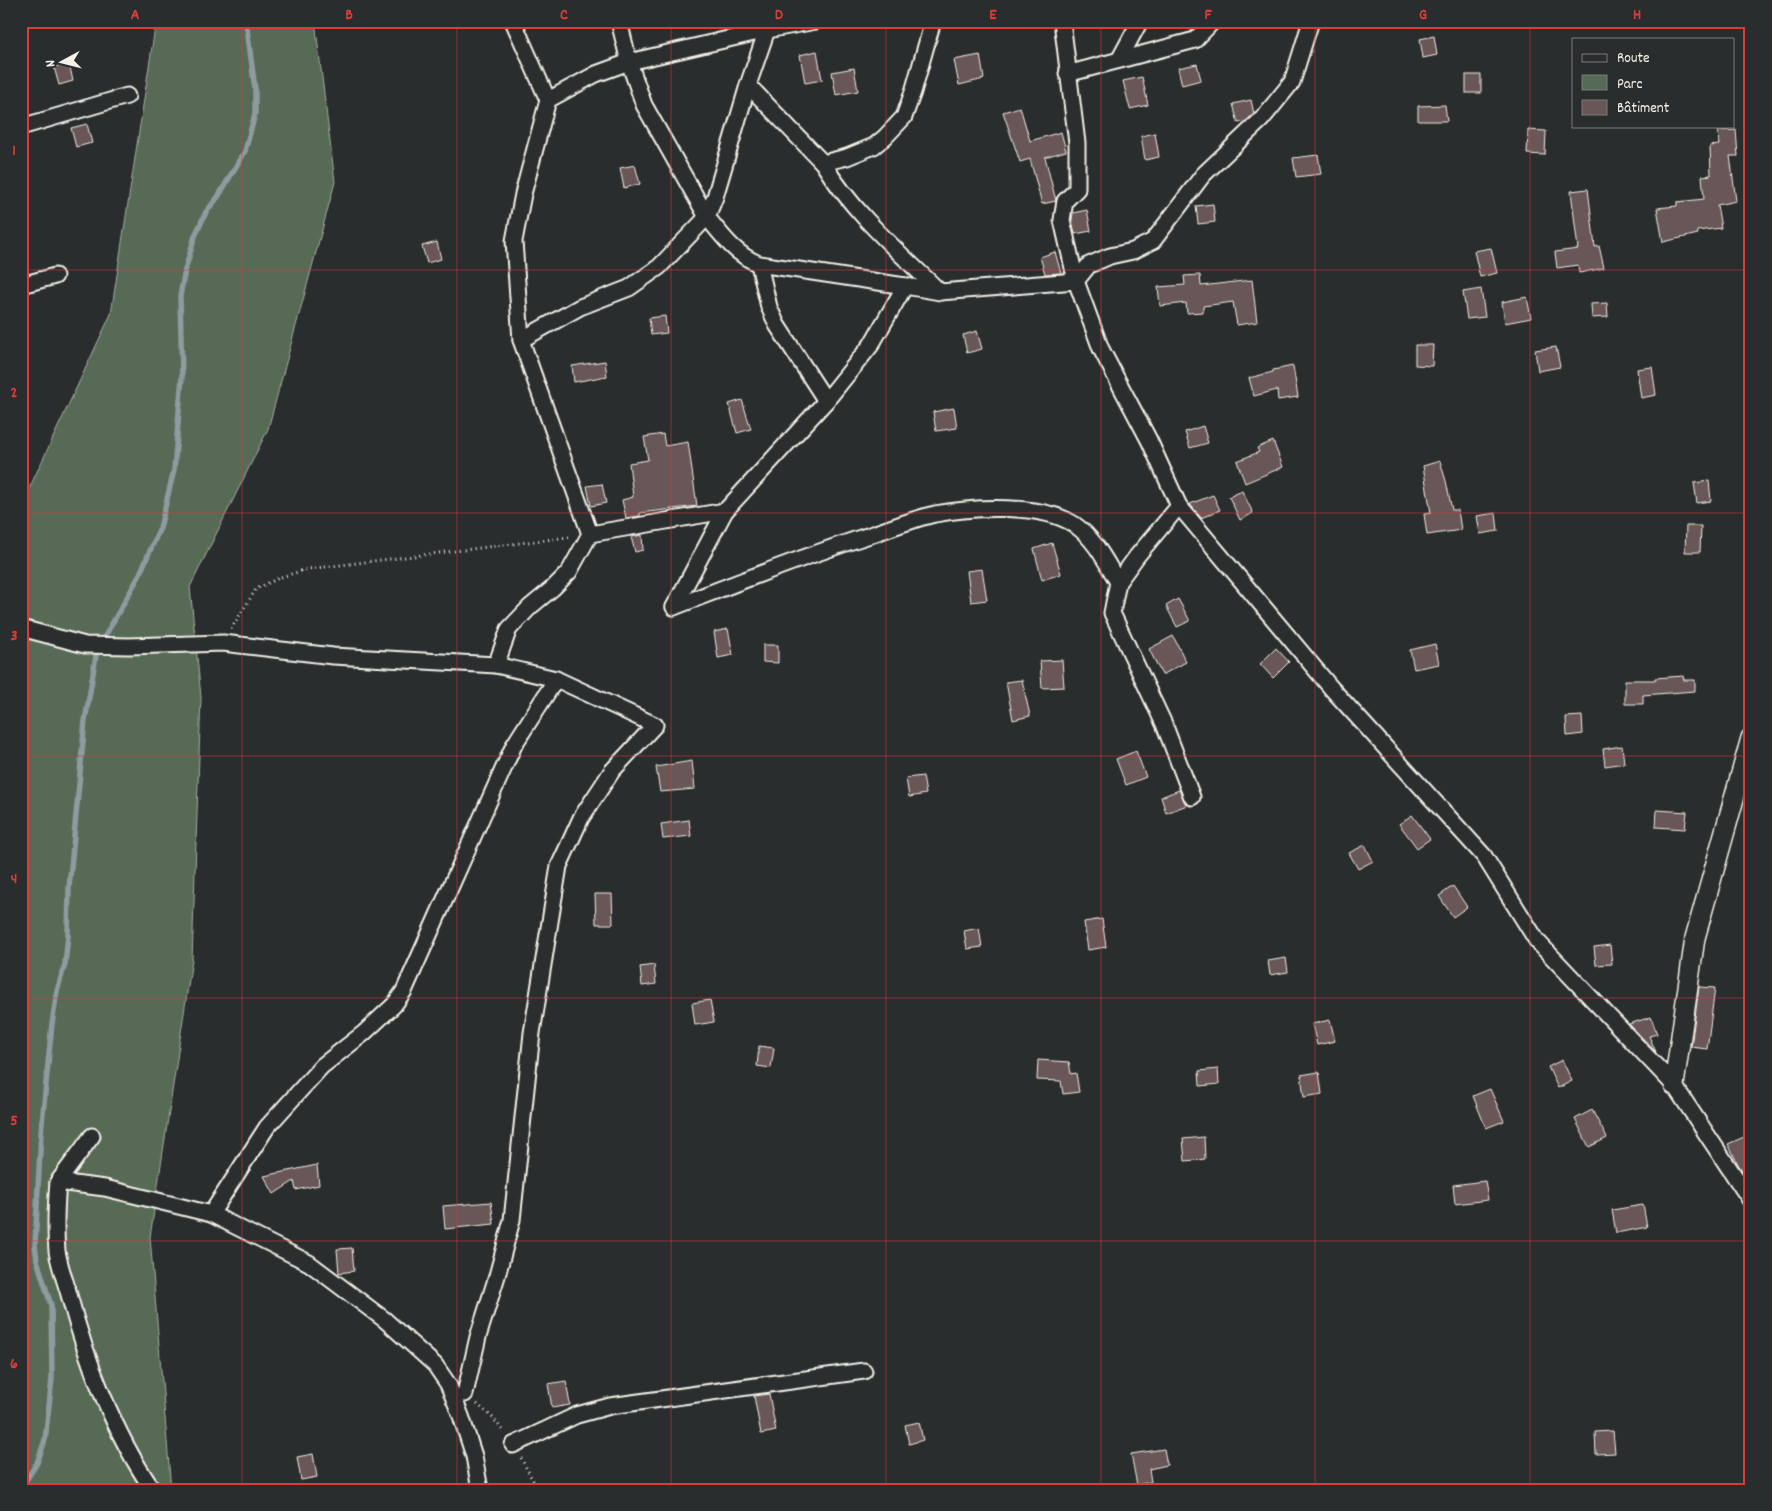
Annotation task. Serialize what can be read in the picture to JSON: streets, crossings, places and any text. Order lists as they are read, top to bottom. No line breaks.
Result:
{"legend":["Route","Parc","Bâtiment"],"north":"left","grid":{"columns":["A","B","C","D","E","F","G","H"],"rows":["1","2","3","4","5","6"]}}
